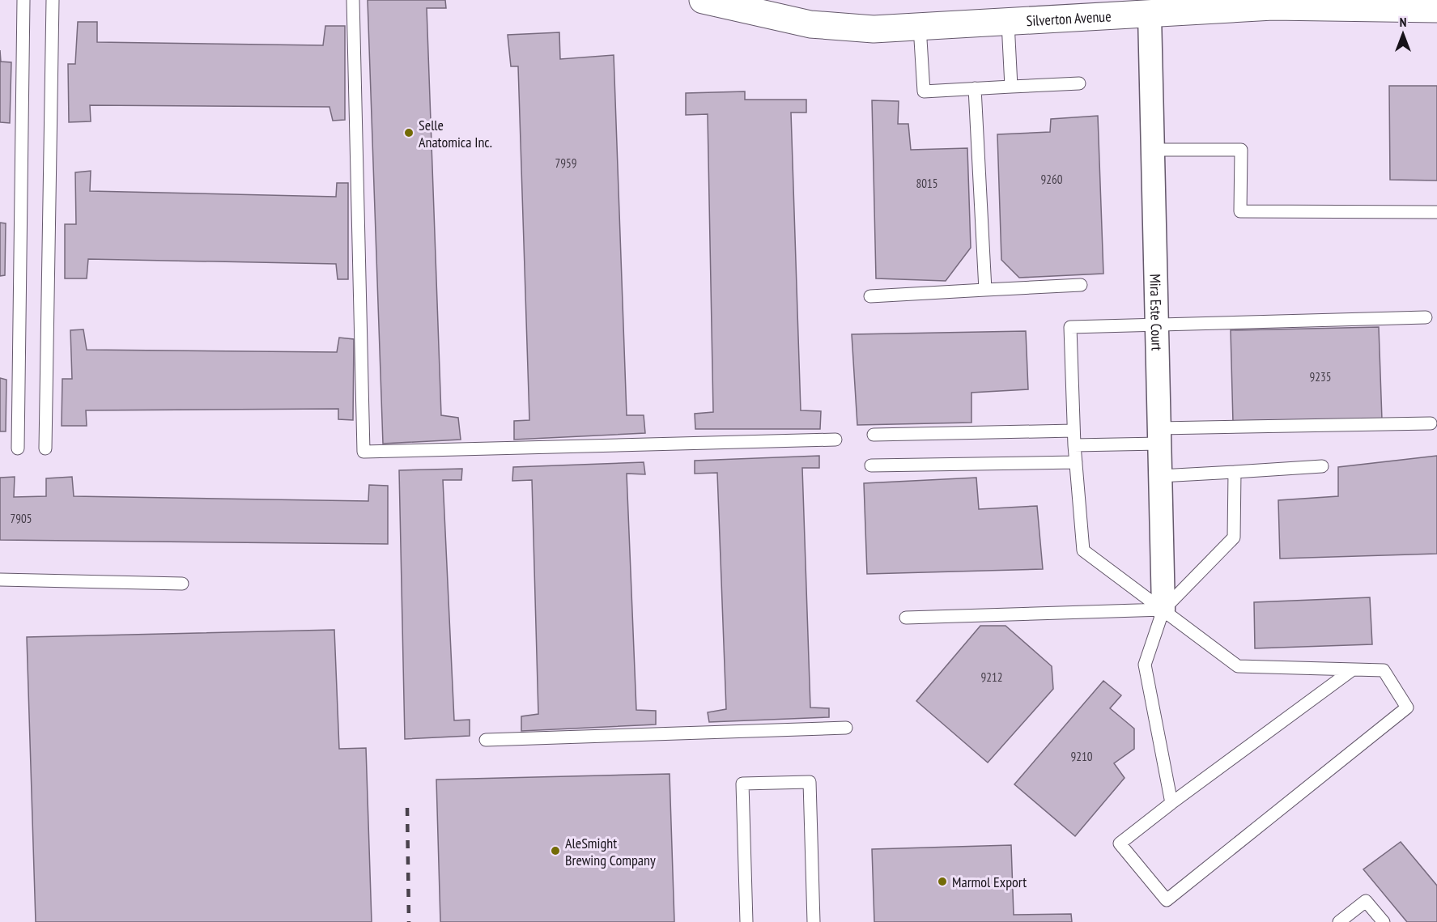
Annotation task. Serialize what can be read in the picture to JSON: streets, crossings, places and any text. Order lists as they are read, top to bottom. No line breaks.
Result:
{"streets":{"street":["Silverton Avenue","Mira Este Court"]},"crossings":[["Silverton Avenue","Mira Este Court"]],"places":["Selle Anatomica Inc.","AleSmight Brewing Company","Marmol Export"],"house_numbers":["7959","9260","8015","9235","7905","9212","9210"],"north":"top"}
